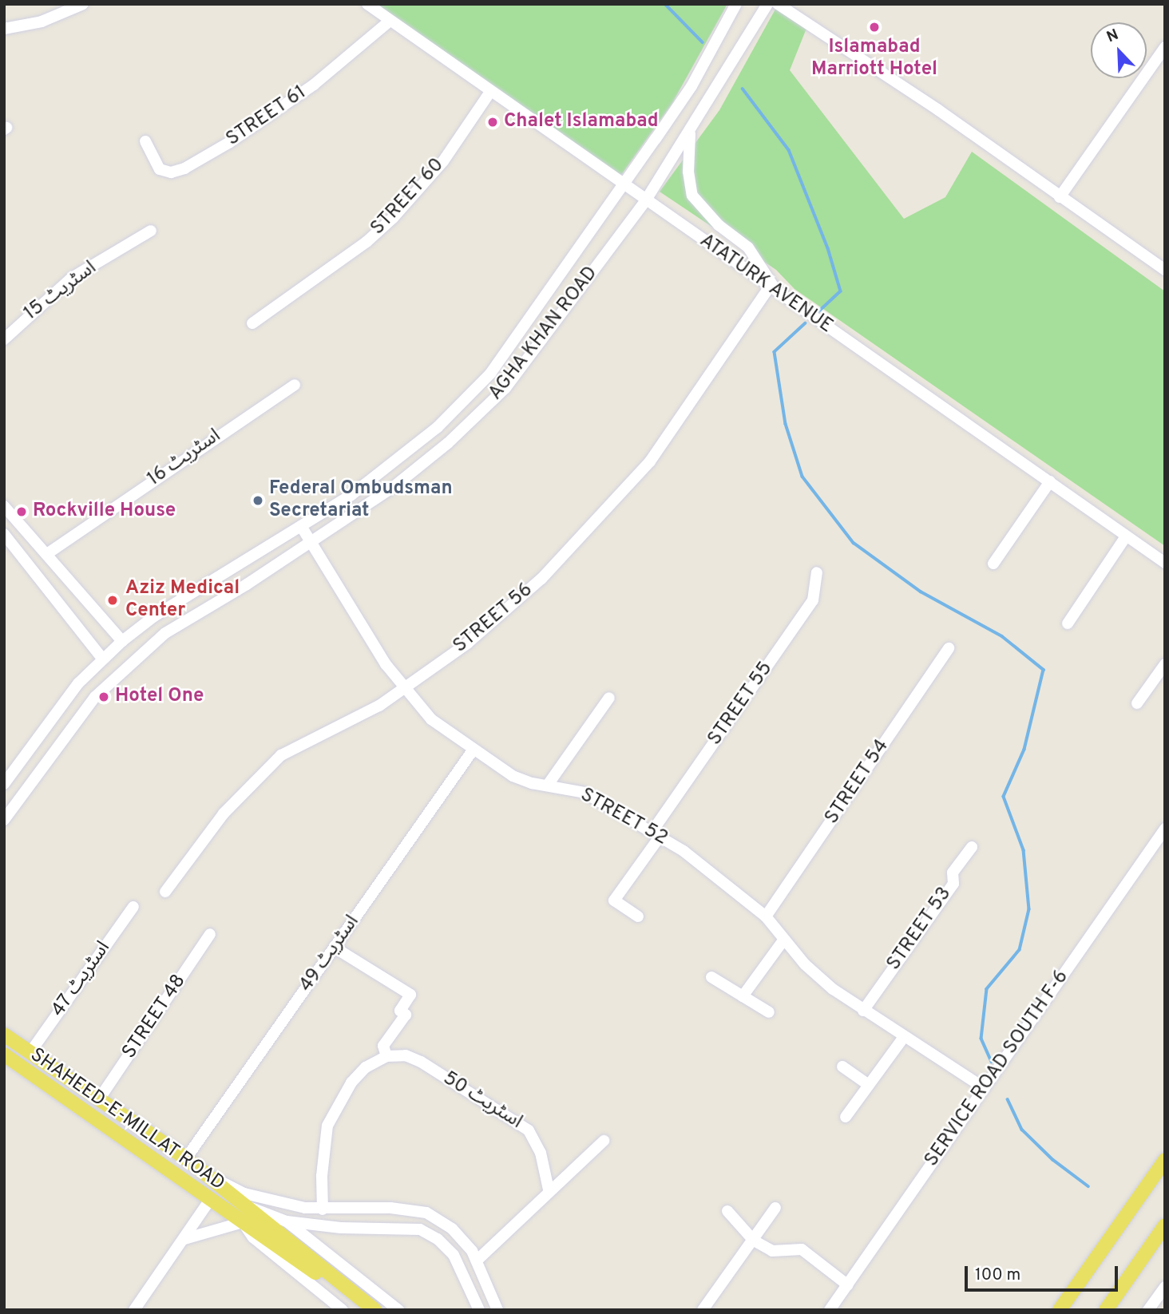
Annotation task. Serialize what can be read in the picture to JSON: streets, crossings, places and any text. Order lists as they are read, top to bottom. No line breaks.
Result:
{"streets":{"main road":["SHAHEED-E-MILLAT ROAD"],"street":["STREET 61","STREET 60","ATATURK AVENUE","اسٹریٹ 15","AGHA KHAN ROAD","اسٹریٹ 16","STREET 56","STREET 55","STREET 54","STREET 52","STREET 53","اسٹریٹ 49","اسٹریٹ 47","STREET 48","SERVICE ROAD SOUTH F-6","اسٹریٹ 50"]},"crossings":[["STREET 61","ATATURK AVENUE"],["STREET 60","ATATURK AVENUE"],["ATATURK AVENUE","AGHA KHAN ROAD"],["ATATURK AVENUE","STREET 56"],["AGHA KHAN ROAD","STREET 52"],["STREET 56","STREET 52"],["STREET 55","STREET 52"],["STREET 54","STREET 52"],["STREET 52","STREET 53"],["STREET 52","اسٹریٹ 49"],["STREET 52","SERVICE ROAD SOUTH F-6"],["اسٹریٹ 49","SHAHEED-E-MILLAT ROAD"],["اسٹریٹ 47","SHAHEED-E-MILLAT ROAD"],["STREET 48","SHAHEED-E-MILLAT ROAD"]],"places":["Islamabad Marriott Hotel","Chalet Islamabad","Federal Ombudsman Secretariat","Rockville House","Aziz Medical Center","Hotel One"],"scale_bar":"100 m","north":"top left"}
